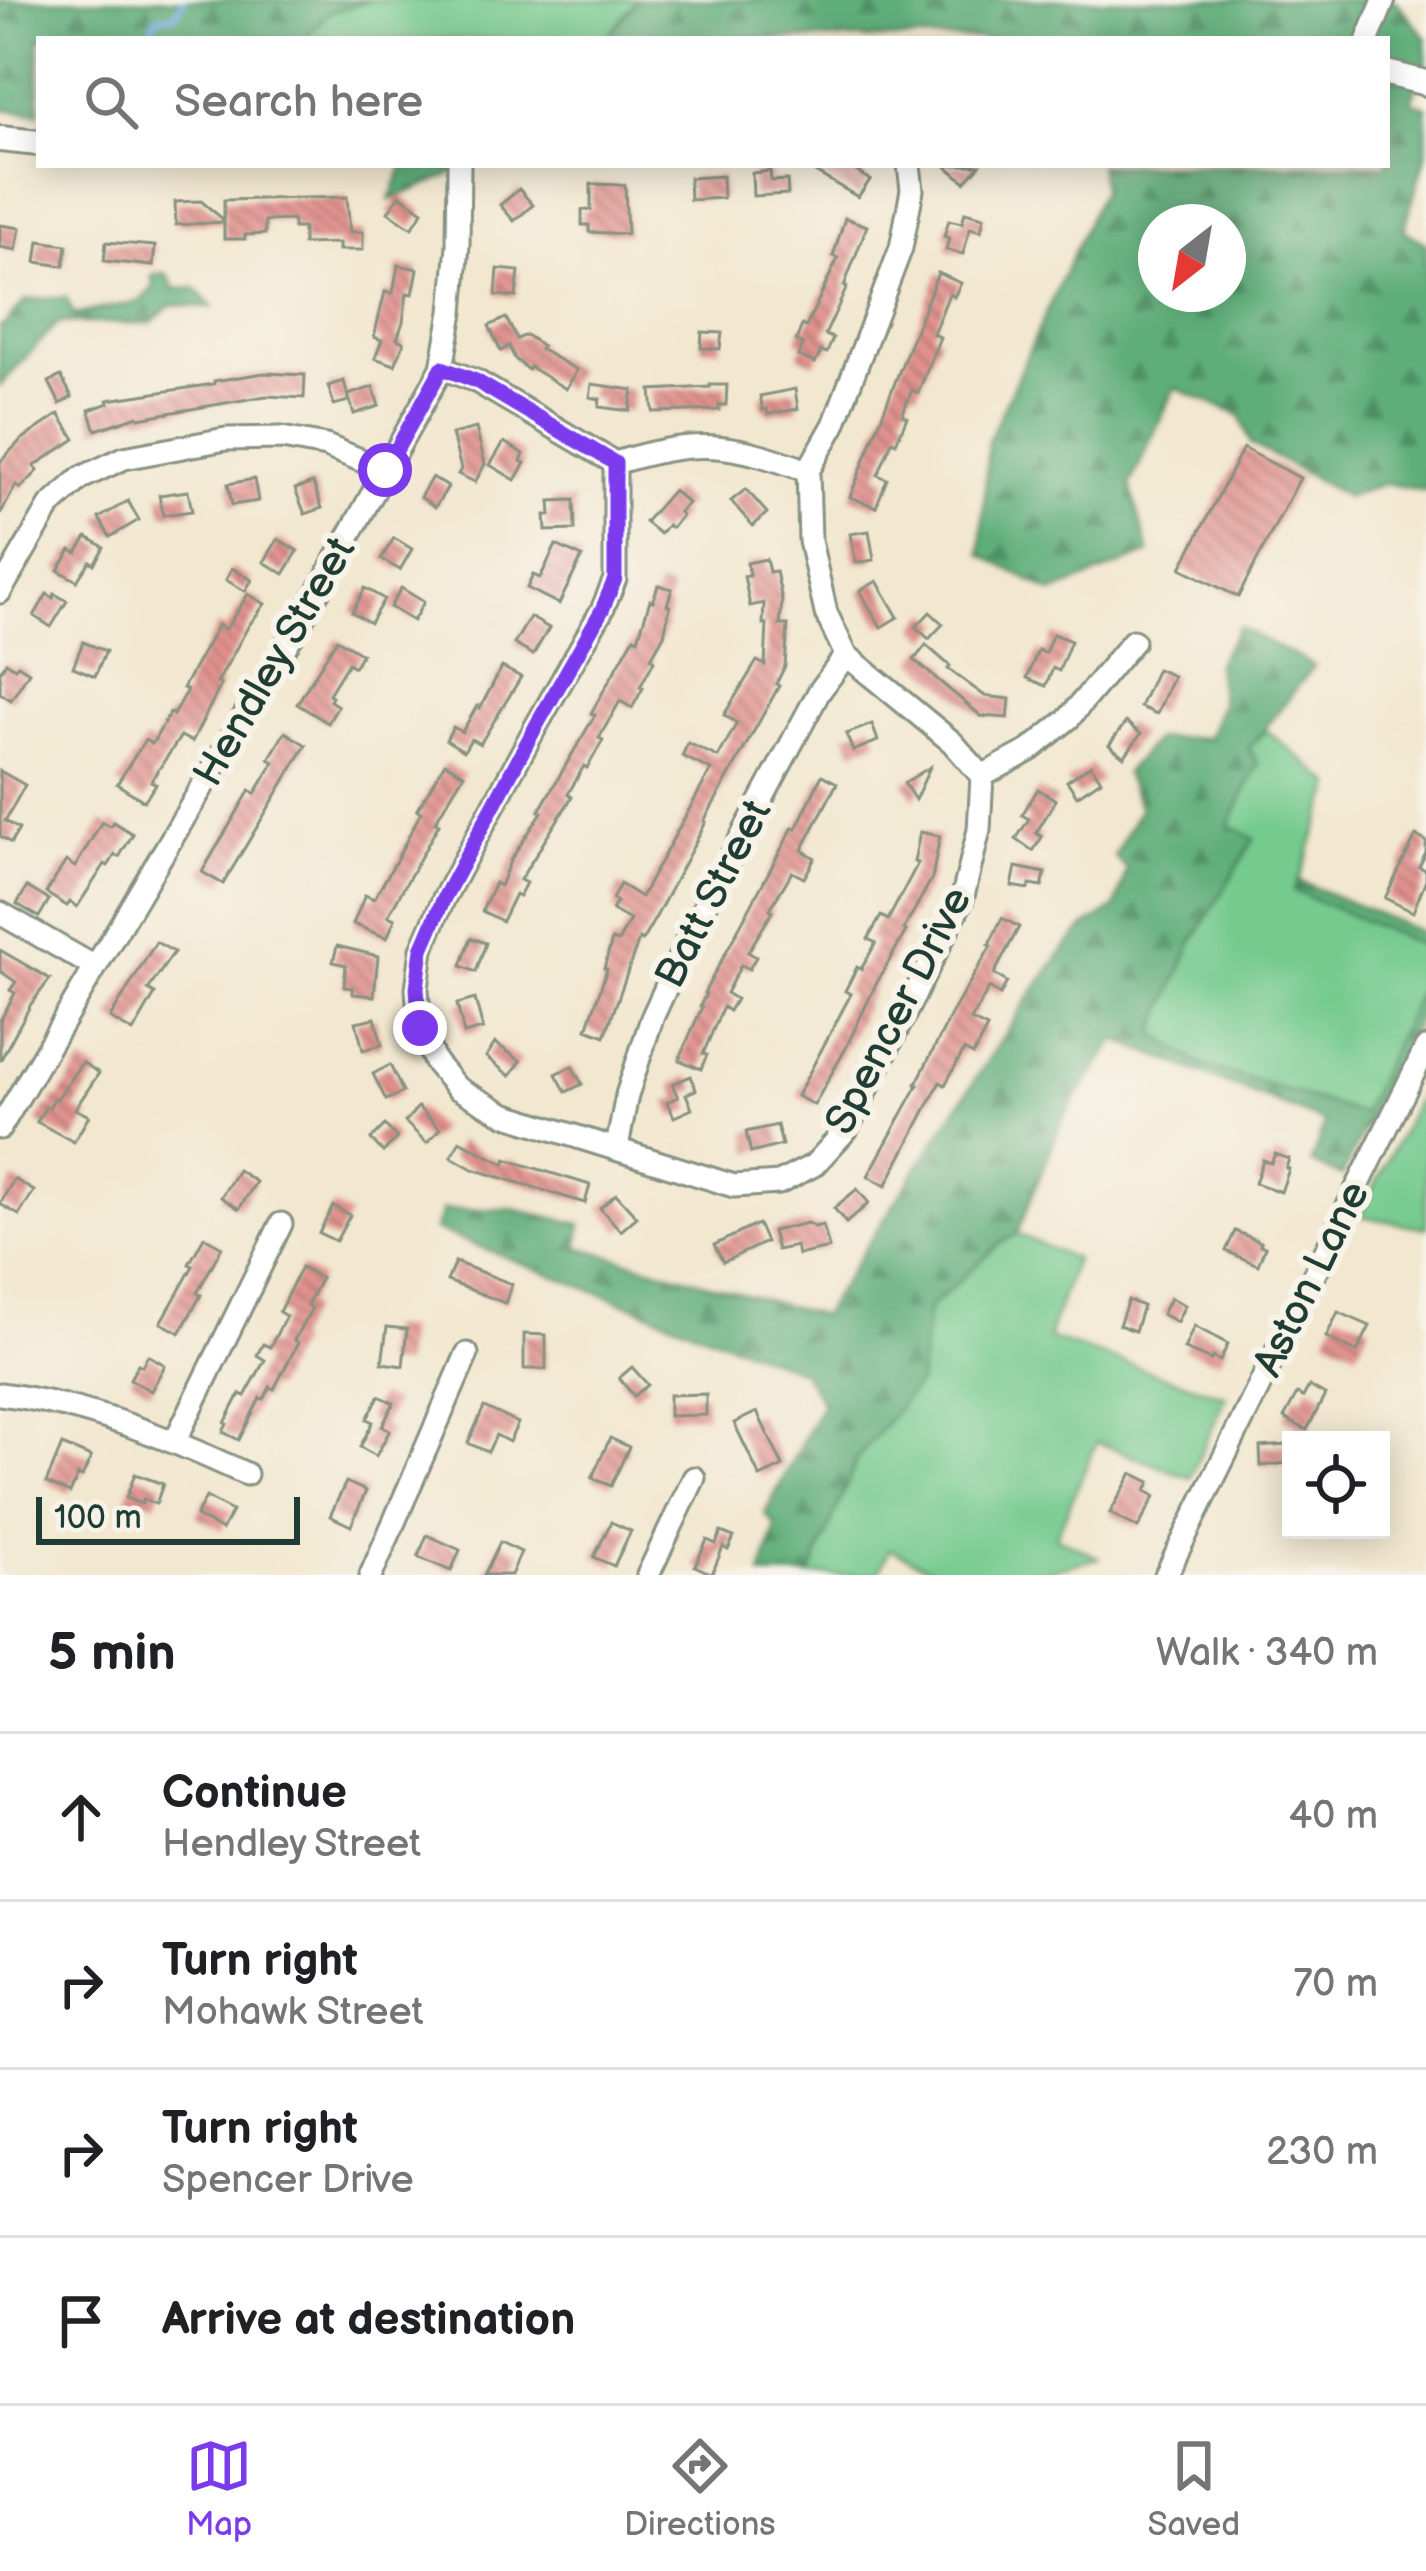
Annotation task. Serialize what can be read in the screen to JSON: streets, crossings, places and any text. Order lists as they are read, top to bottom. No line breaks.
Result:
{"streets":{"street":["Hendley Street","Batt Street","Spencer Drive","Aston Lane"]},"crossings":[["Batt Street","Spencer Drive"]],"scale_bar":"100 m","north":"bottom left","page":{"search":"Search here","scale":"100 m","heading":["5 min","Walk · 340 m"],"list":[["Continue","Hendley Street","40 m"],["Turn right","Mohawk Street","70 m"],["Turn right","Spencer Drive","230 m"],"Arrive at destination"],"nav":["Map","Directions","Saved"]}}
